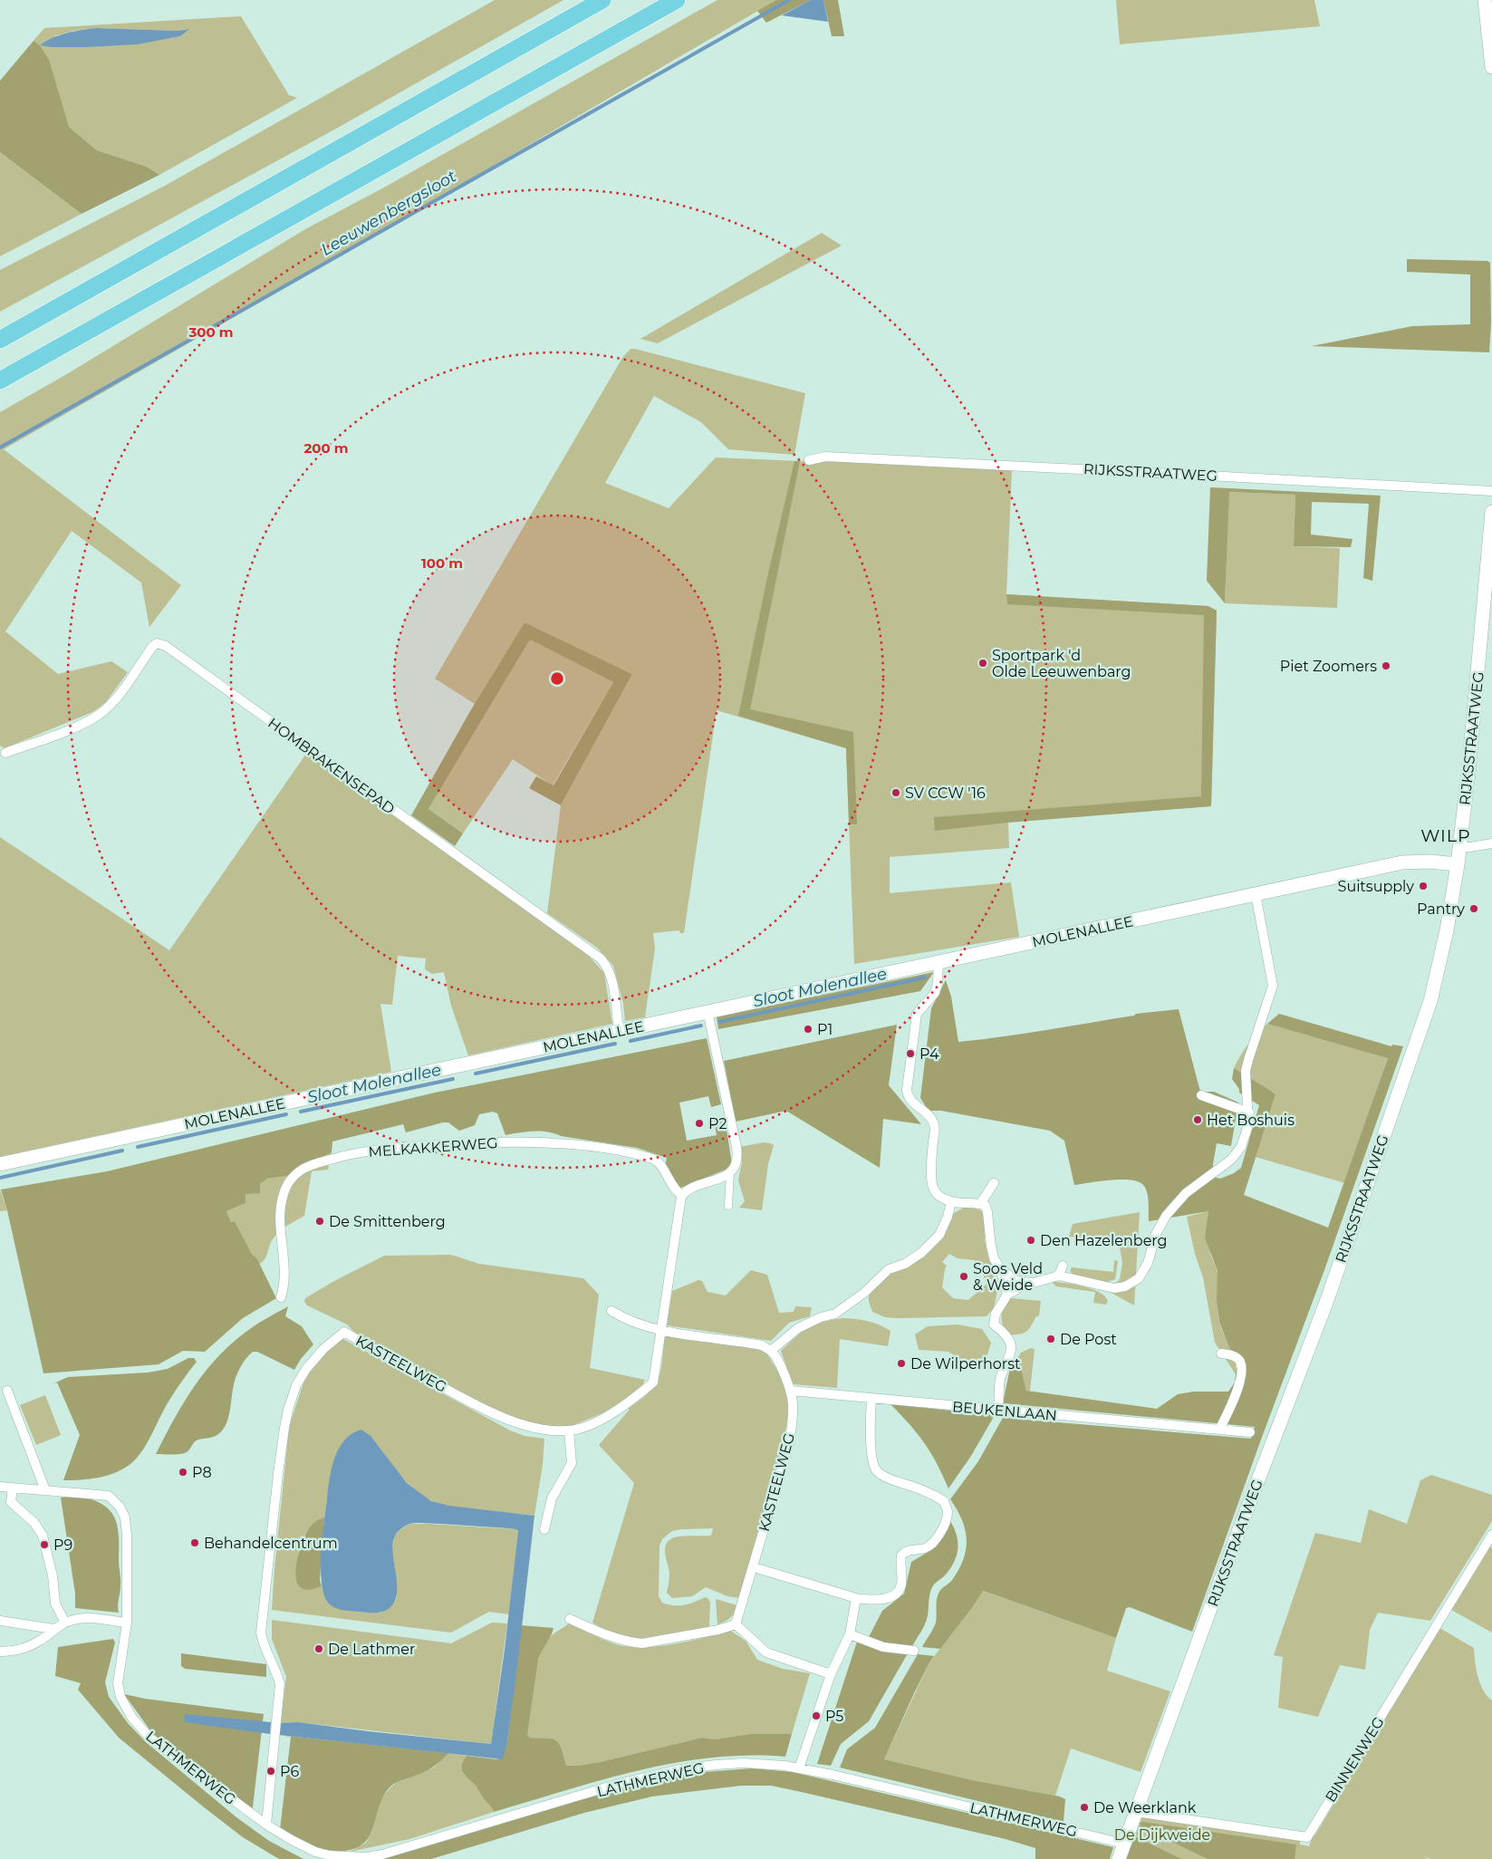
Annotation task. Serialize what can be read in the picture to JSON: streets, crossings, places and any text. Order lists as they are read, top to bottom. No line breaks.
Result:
{"streets":{"main road":["RIJKSSTRAATWEG","MOLENALLEE"],"street":["HOMBRAKENSEPAD","MELKAKKERWEG","KASTEELWEG","BEUKENLAAN","BINNENWEG","LATHMERWEG"]},"crossings":[["RIJKSSTRAATWEG","MOLENALLEE"],["RIJKSSTRAATWEG","BINNENWEG"],["RIJKSSTRAATWEG","LATHMERWEG"],["HOMBRAKENSEPAD","MOLENALLEE"],["KASTEELWEG","BEUKENLAAN"],["KASTEELWEG","LATHMERWEG"]],"districts":["WILP"],"water":["Leeuwenbergsloot","Sloot Molenallee"],"parks":["De Dijkweide"],"places":["Sportpark 'd Olde Leeuwenbarg","Piet Zoomers","SV CCW '16","Suitsupply","Pantry","P1","P4","Het Boshuis","P2","De Smittenberg","Den Hazelenberg","Soos Veld & Weide","De Post","De Wilperhorst","P8","Behandelcentrum","P9","De Lathmer","P5","P6","De Weerklank"],"rings":["300 m","200 m","100 m"]}
